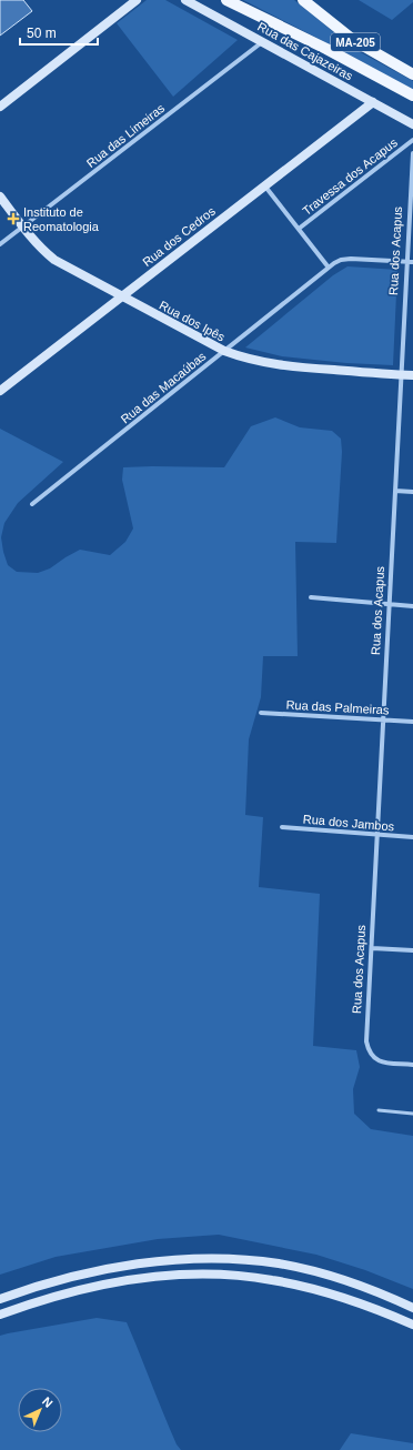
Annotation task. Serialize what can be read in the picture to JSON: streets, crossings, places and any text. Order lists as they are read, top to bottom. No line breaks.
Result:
{"streets":{"main road":["MA-205"],"street":["Rua das Cajazeiras","Rua das Limeiras","Travessa dos Acapus","Rua dos Cedros","Rua dos Acapus","Rua dos Ipês","Rua das Macaúbas","Rua das Palmeiras","Rua dos Jambos"]},"crossings":[["Rua das Cajazeiras","Rua das Limeiras"],["Rua das Cajazeiras","Rua dos Cedros"],["Rua das Limeiras","Rua dos Ipês"],["Rua dos Cedros","Rua dos Ipês"],["Rua dos Acapus","Rua dos Ipês"],["Rua dos Acapus","Rua das Macaúbas"],["Rua dos Acapus","Rua das Palmeiras"],["Rua dos Acapus","Rua dos Jambos"],["Rua dos Ipês","Rua das Macaúbas"]],"places":{"health":["Instituto de Reomatologia"]},"scale_bar":"50 m","north":"top right"}
